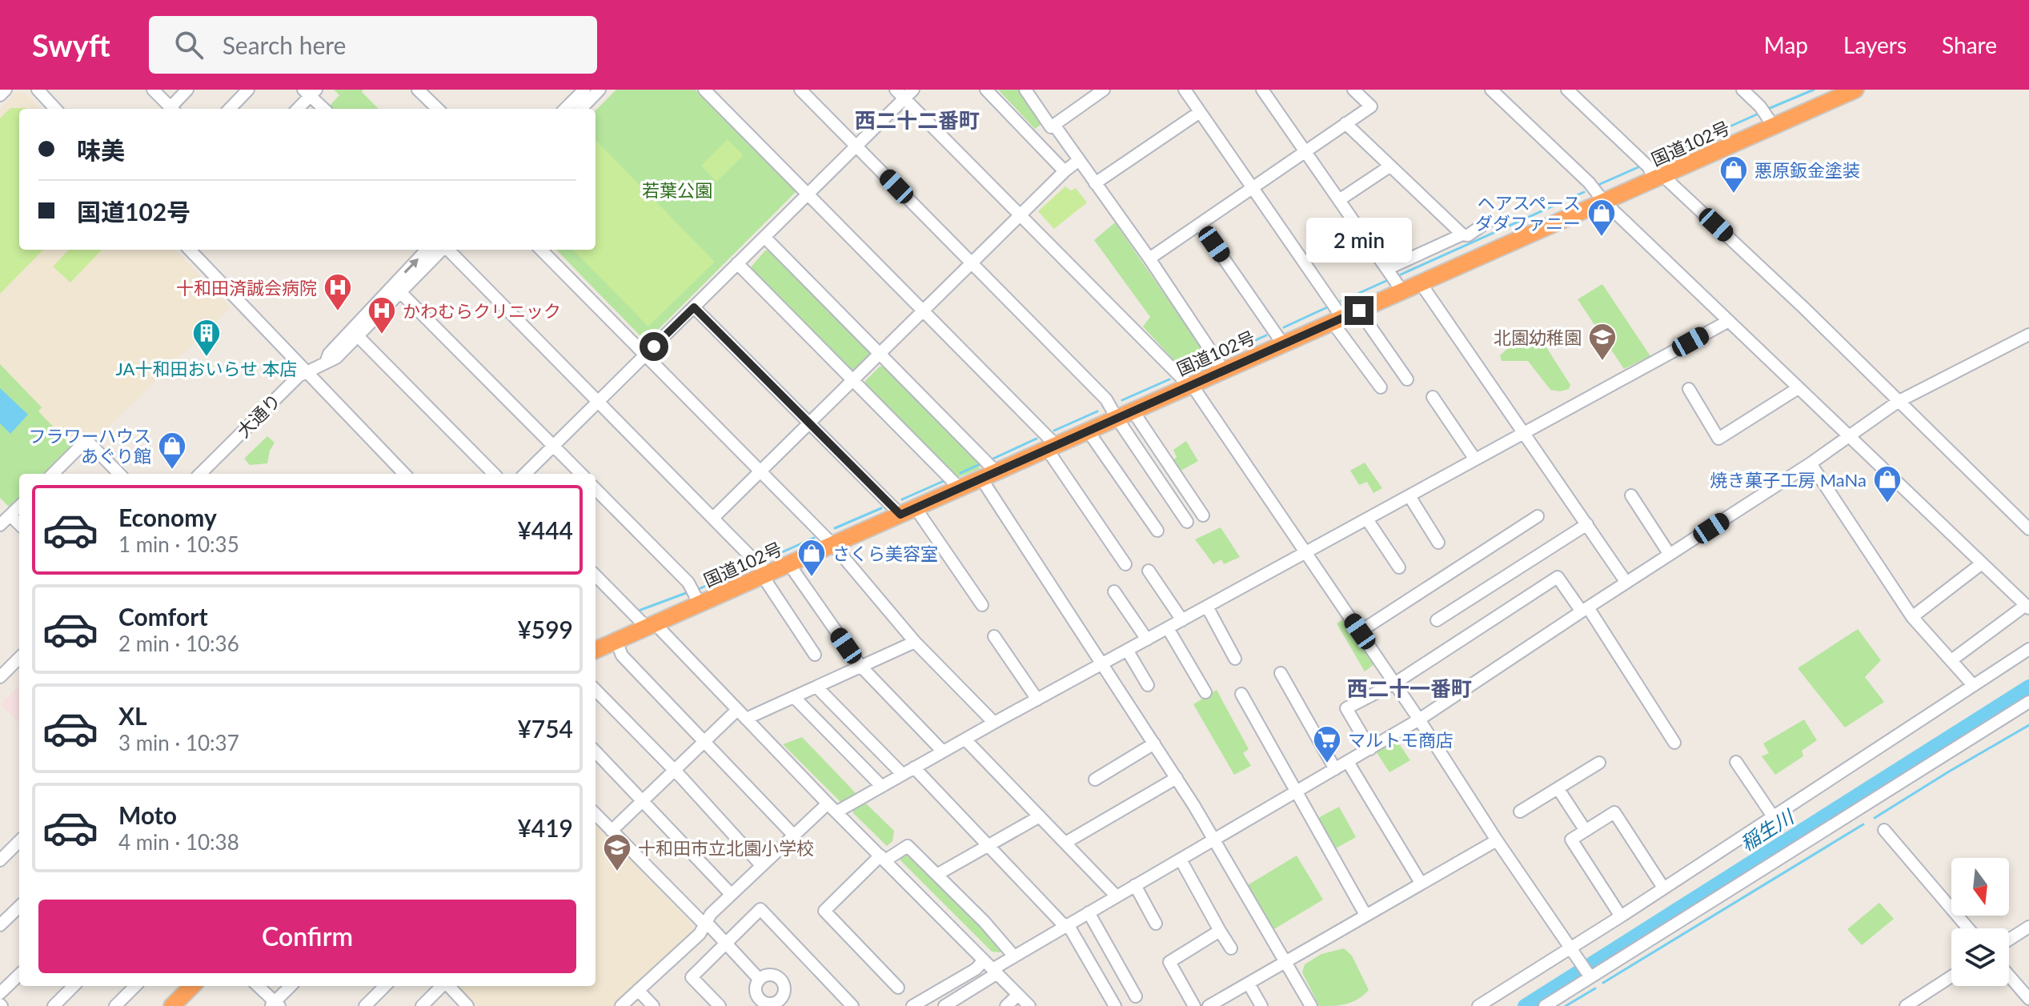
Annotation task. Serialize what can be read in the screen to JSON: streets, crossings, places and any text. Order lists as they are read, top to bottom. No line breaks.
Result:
{"streets":{"highway":["国道102号"],"street":["大通り"]},"districts":["西二十二番町","西二十一番町"],"water":["稲生川"],"parks":["若葉公園"],"places":{"shop":["悪原鈑金塗装","ヘアスペース ダダファニー","フラワーハウス あぐり館","焼き菓子工房 MaNa","さくら美容室"],"hospital":["十和田済誠会病院","かわむらクリニック"],"building":["JA十和田おいらせ 本店"],"school or university":["北園幼稚園","十和田市立北園小学校"],"supermarket":["マルトモ商店"]},"north":"bottom","page":{"header":"Swyft","search":"Search here","nav":["Map","Layers","Share"],"banner":["味美","国道102号"],"bubble":"2 min","list":[{"name":"Economy","note":"1 min · 10:35","value":"¥444"},{"name":"Comfort","note":"2 min · 10:36","value":"¥599"},{"name":"XL","note":"3 min · 10:37","value":"¥754"},{"name":"Moto","note":"4 min · 10:38","value":"¥419"}],"buttons":"Confirm"}}
